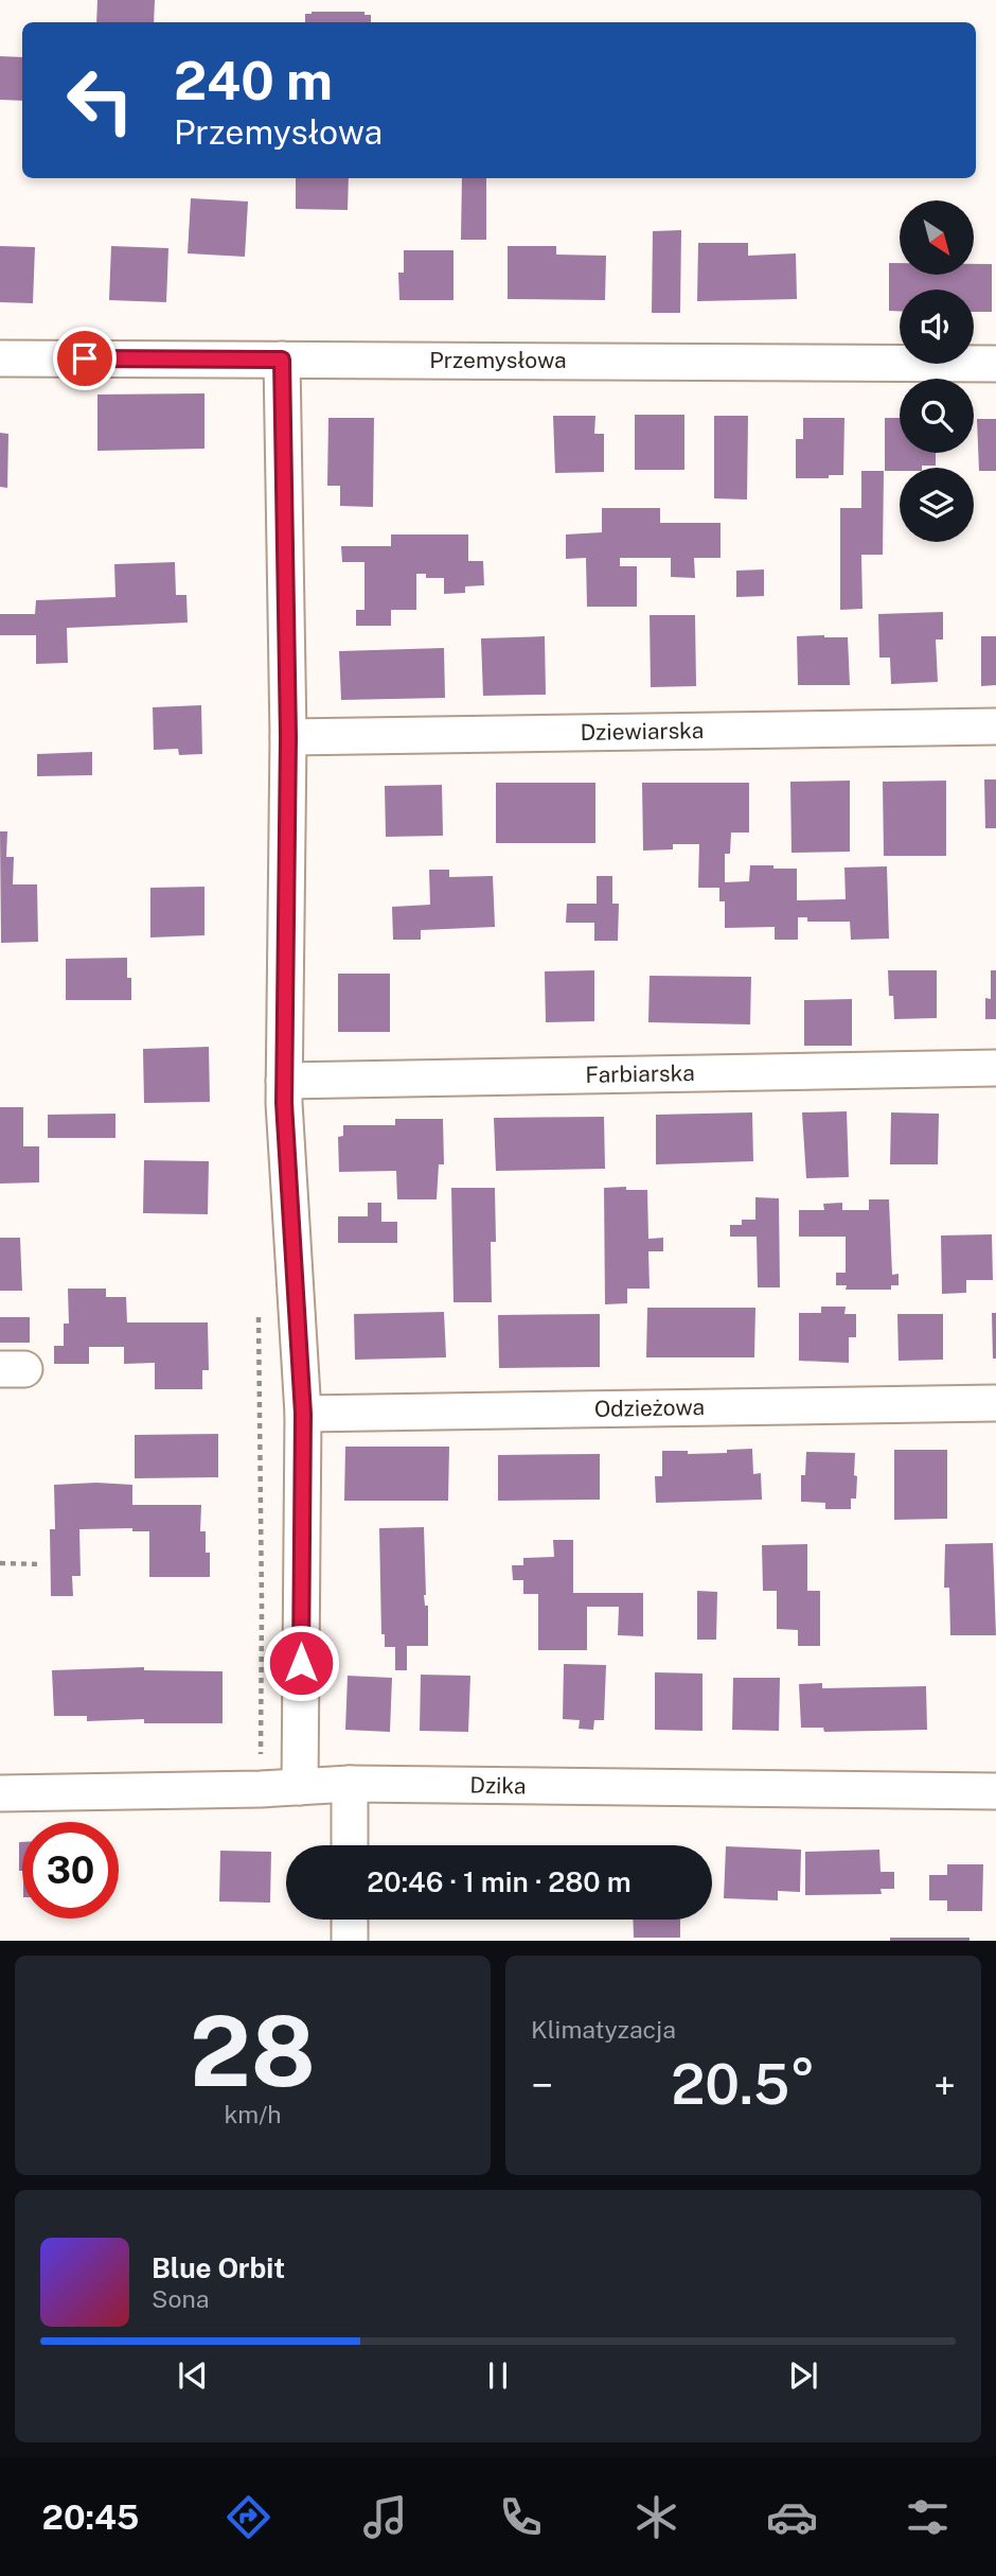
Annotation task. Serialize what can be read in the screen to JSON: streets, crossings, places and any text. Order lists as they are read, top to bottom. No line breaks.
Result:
{"streets":{"street":["Przemysłowa","Dziewiarska","Farbiarska","Odzieżowa","Dzika"]},"north":"bottom right","page":{"turn":["240 m","Przemysłowa"],"limit":"30","trip":"20:46 · 1 min · 280 m","tile":[["28","km/h"],"Klimatyzacja"],"heat":["−","20.5°","+"],"song":["Blue Orbit","Sona"],"tabs":"20:45"}}
